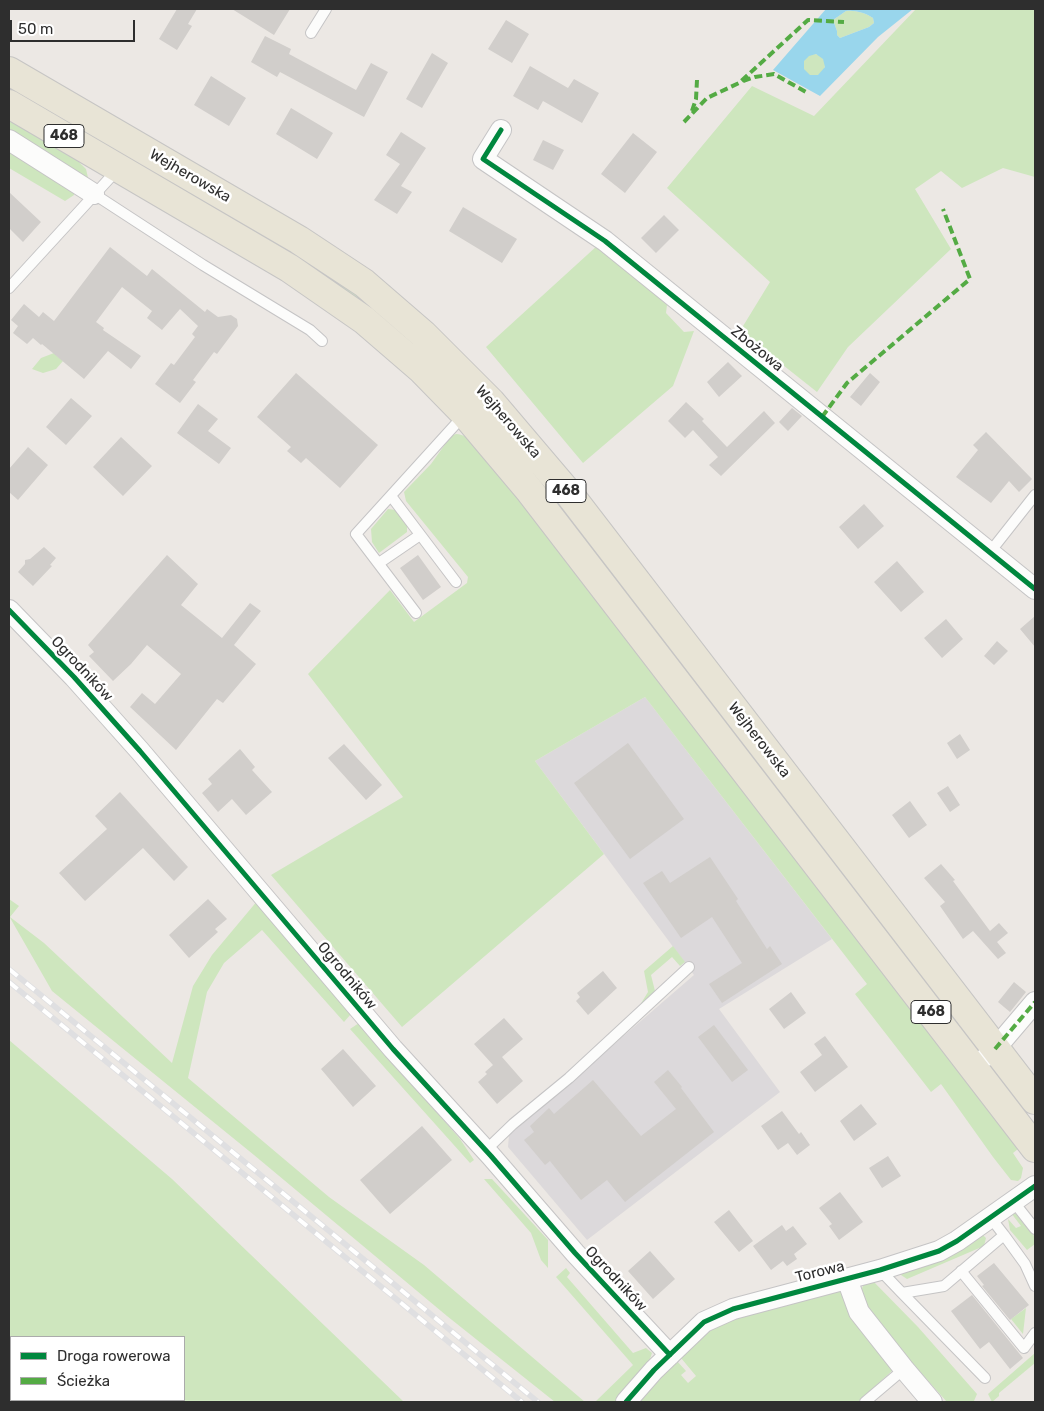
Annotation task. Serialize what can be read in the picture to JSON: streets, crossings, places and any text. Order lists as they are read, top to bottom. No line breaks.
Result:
{"streets":{"main road":["468","Wejherowska"],"street":["Zbożowa","Ogrodników","Torowa"]},"crossings":[["Ogrodników","Torowa"]],"legend":["Droga rowerowa","Ścieżka"],"scale_bar":"50 m"}
